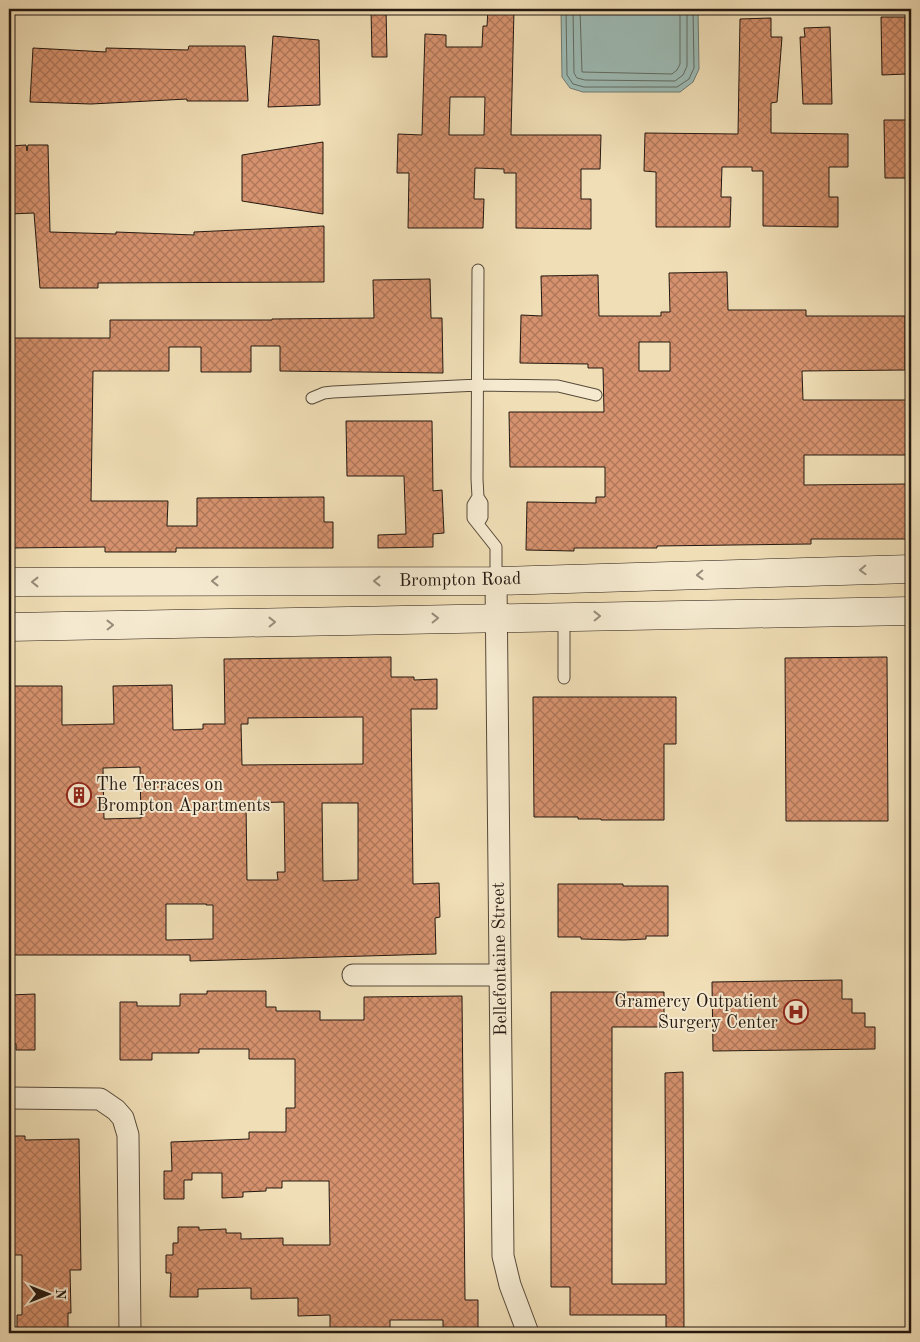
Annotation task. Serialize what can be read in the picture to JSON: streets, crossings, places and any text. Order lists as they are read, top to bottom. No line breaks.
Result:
{"streets":{"street":["Brompton Road","Bellefontaine Street"]},"crossings":[["Brompton Road","Bellefontaine Street"]],"places":{"building":["The Terraces on Brompton Apartments"],"hospital":["Gramercy Outpatient Surgery Center"]},"north":"right"}
